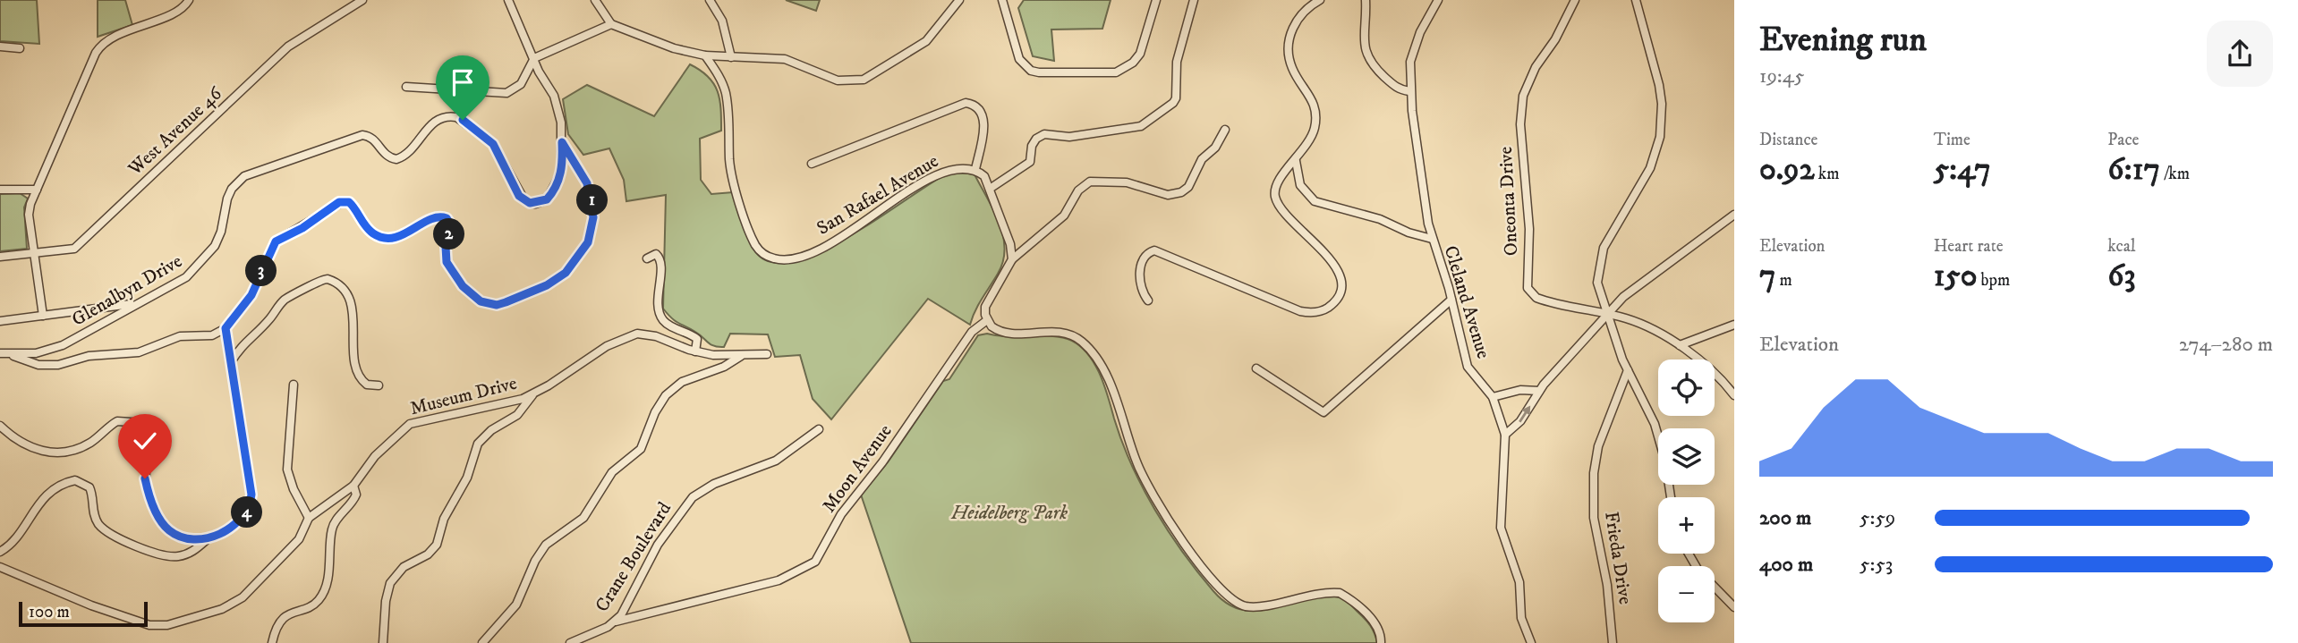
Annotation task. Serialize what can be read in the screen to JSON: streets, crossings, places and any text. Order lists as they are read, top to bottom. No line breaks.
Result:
{"streets":{"street":["West Avenue 46","San Rafael Avenue","Oneonta Drive","Glenalbyn Drive","Cleland Avenue","Museum Drive","Moon Avenue","Crane Boulevard","Frieda Drive"]},"crossings":[["Moon Avenue","Crane Boulevard"]],"parks":["Heidelberg Park"],"scale_bar":"100 m","page":{"heading":["Evening run","19:45"],"stats":[["Distance","0.92 km"],["Time","5:47"],["Pace","6:17 /km"],["Elevation","7 m"],["Heart rate","150 bpm"],["kcal","63"]],"pins":["1","2","3","4"],"chart":["Elevation","274–280 m"],"map_buttons":["+","−"],"list":[{"name":"200 m","note":"5:59"},{"name":"400 m","note":"5:53"}],"scale":"100 m"}}
